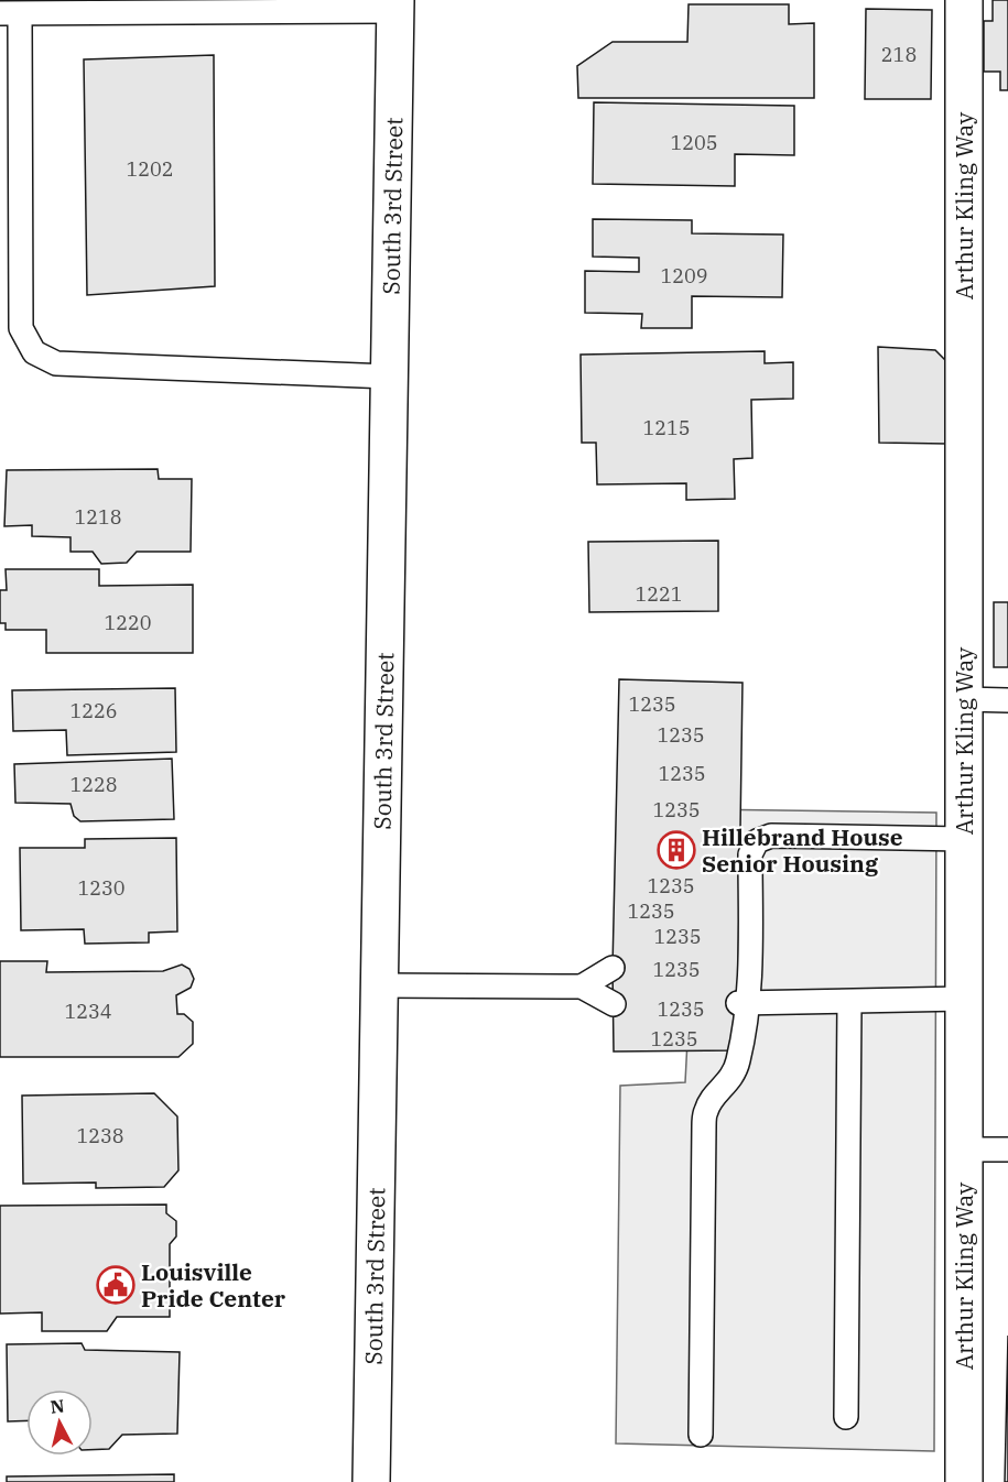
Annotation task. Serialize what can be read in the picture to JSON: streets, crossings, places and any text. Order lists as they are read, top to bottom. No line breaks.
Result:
{"streets":{"street":["South 3rd Street","Arthur Kling Way"]},"places":{"building":["Hillebrand House Senior Housing"],"public building":["Louisville Pride Center"]},"house_numbers":["218","1205","1202","1209","1215","1218","1221","1220","1235","1226","1235","1235","1228","1235","1235","1230","1235","1235","1235","1235","1234","1235","1238"],"north":"top"}
